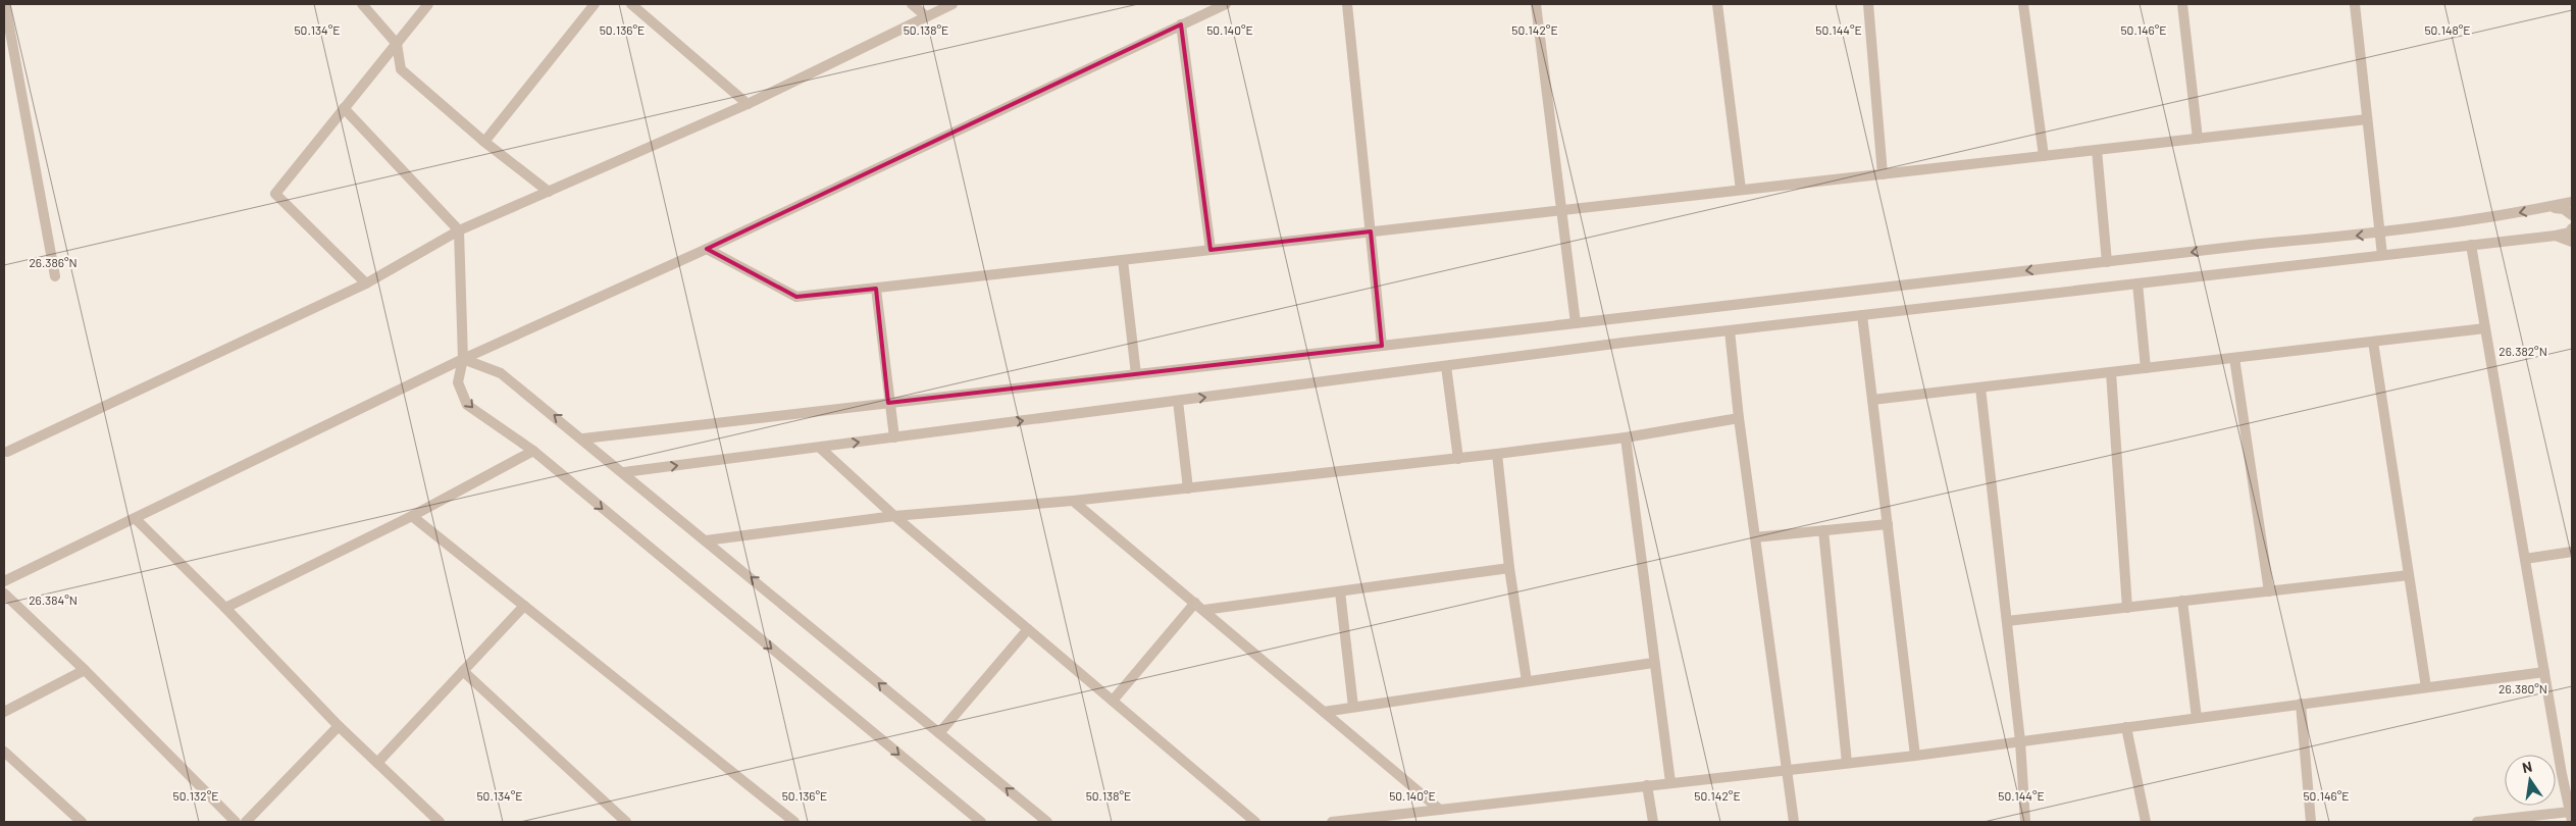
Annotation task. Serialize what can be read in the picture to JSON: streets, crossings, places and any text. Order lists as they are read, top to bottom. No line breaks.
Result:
{"north":"top","coordinates":["50.134°E","50.136°E","50.138°E","50.140°E","50.142°E","50.144°E","50.146°E","50.148°E","26.386°N","26.382°N","26.384°N","26.380°N","50.132°E"]}
